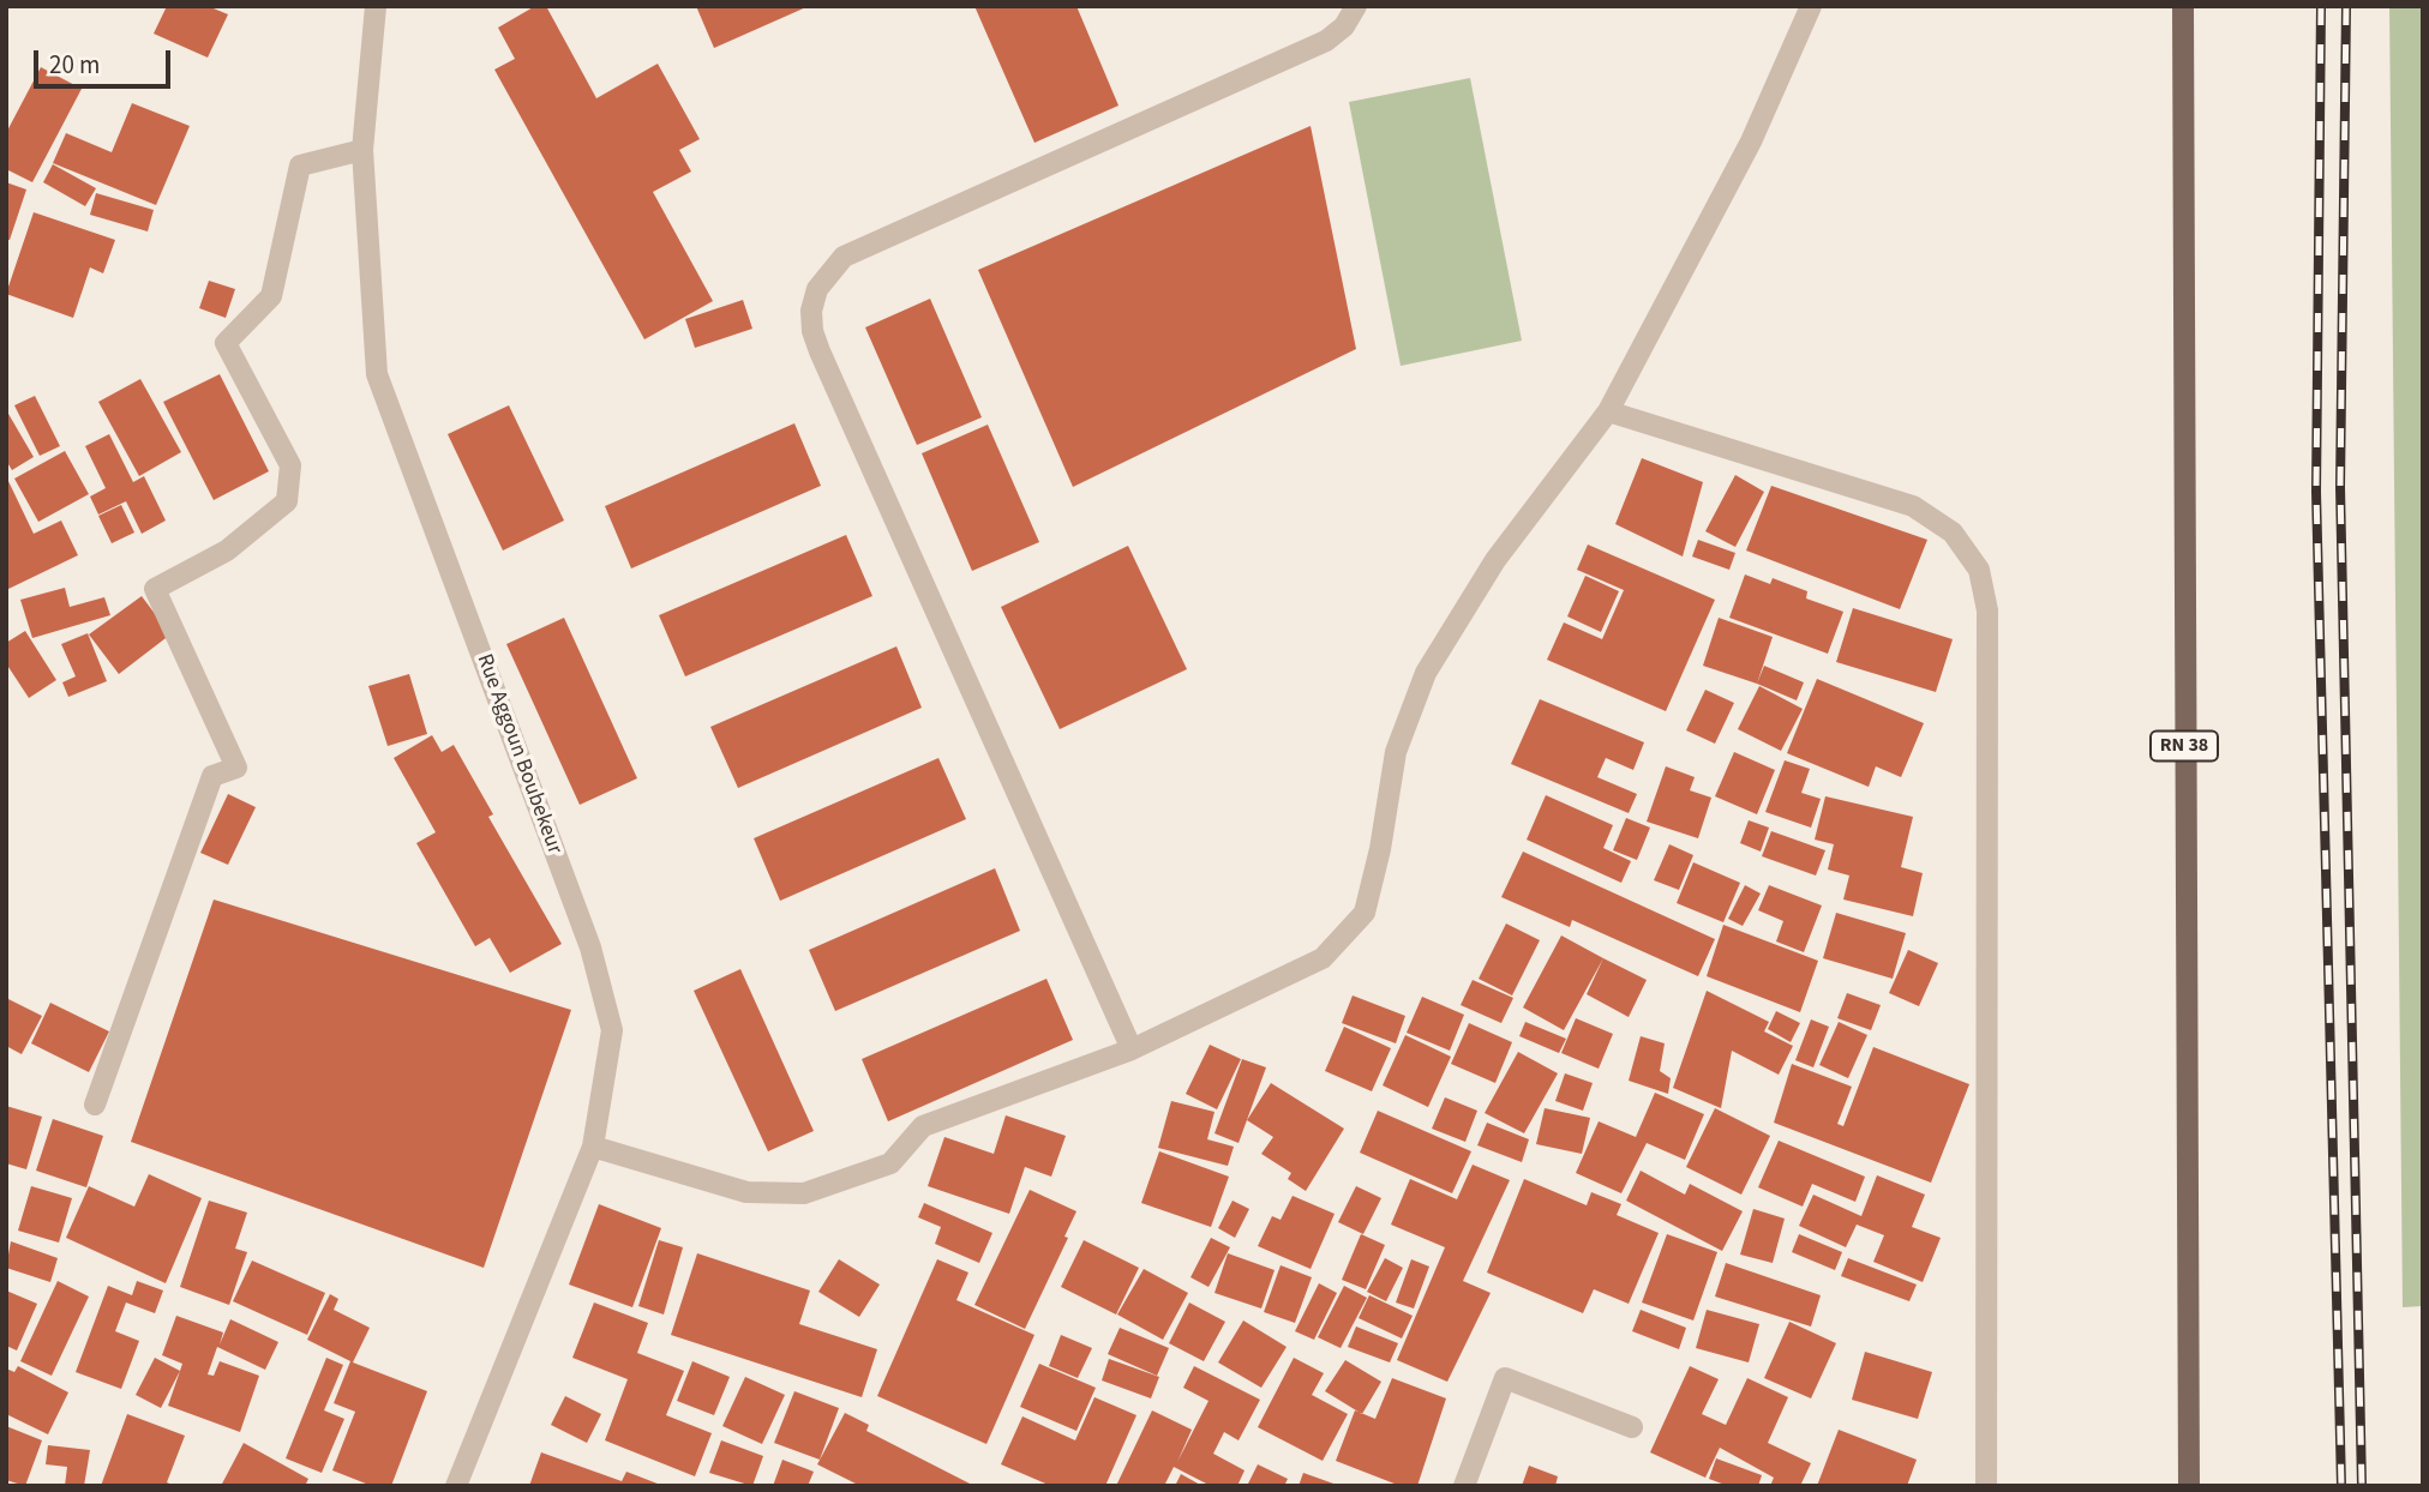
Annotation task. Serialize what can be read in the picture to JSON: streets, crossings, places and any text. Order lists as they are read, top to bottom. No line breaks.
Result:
{"streets":{"main road":["RN 38"],"street":["Rue Aggoun Boubekeur"]},"scale_bar":"20 m"}
